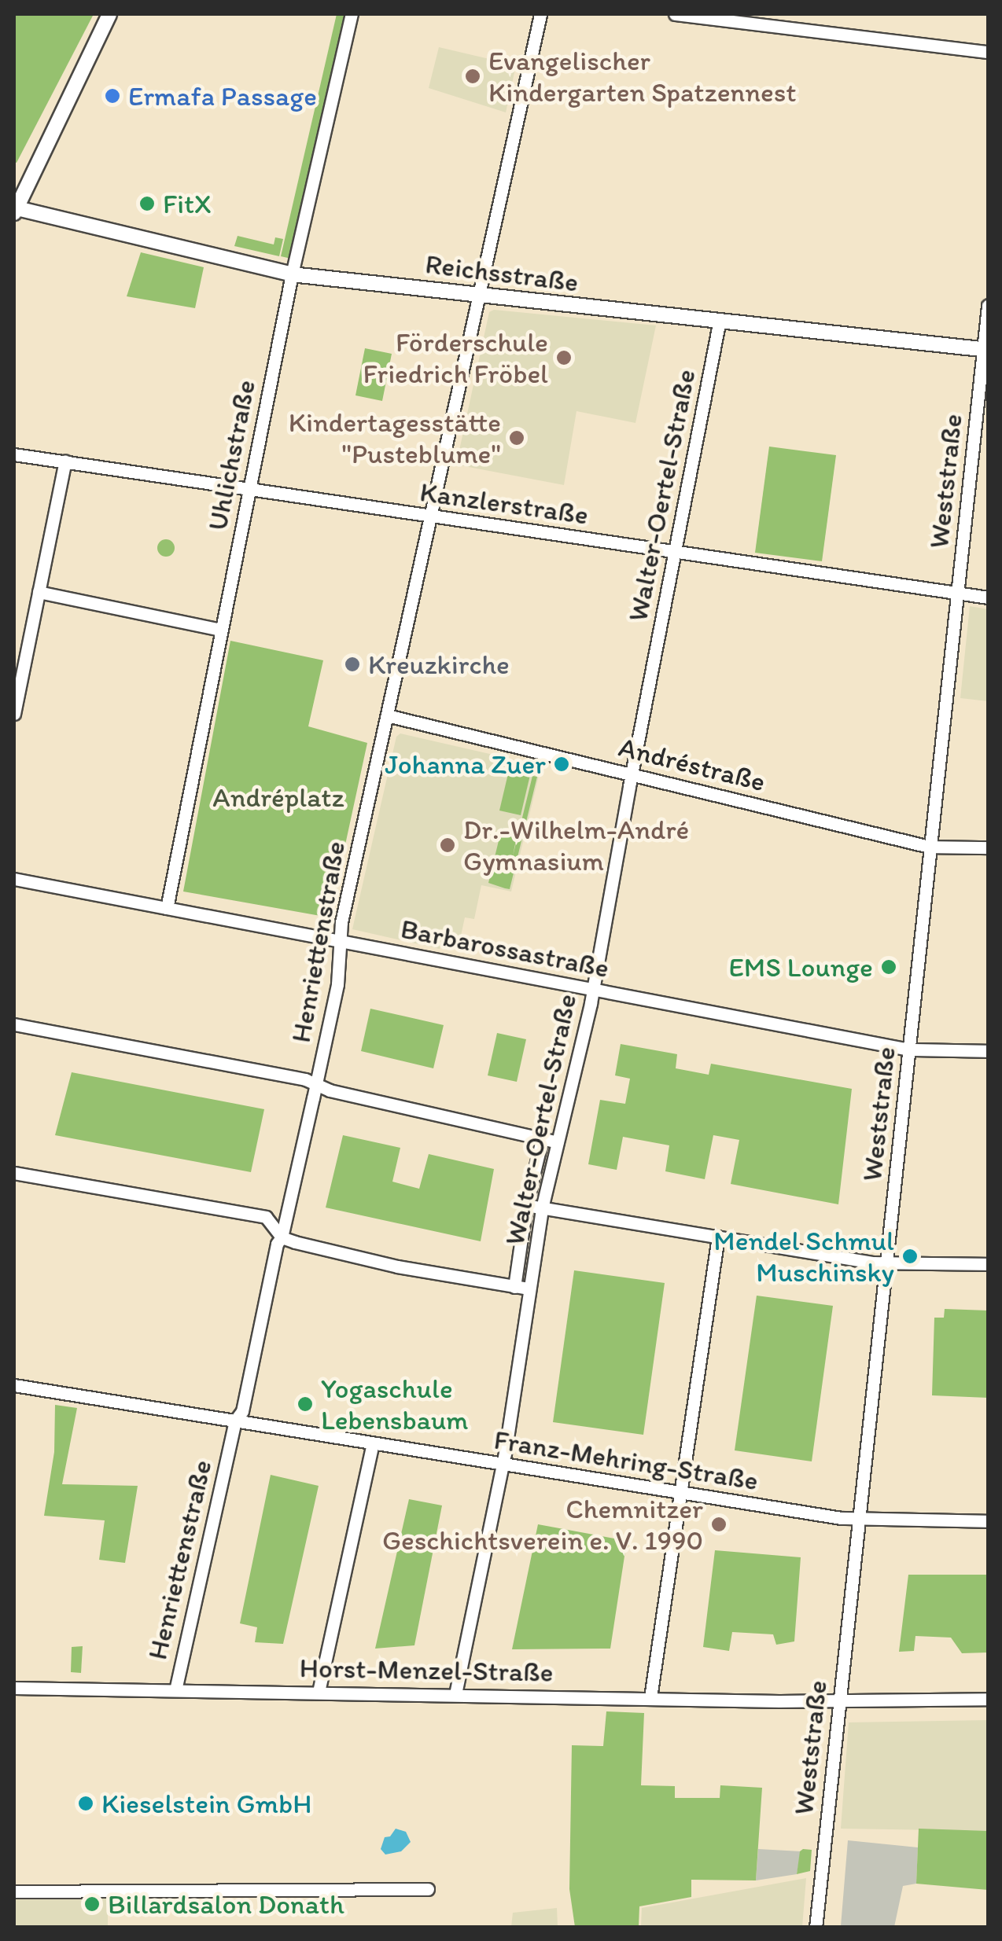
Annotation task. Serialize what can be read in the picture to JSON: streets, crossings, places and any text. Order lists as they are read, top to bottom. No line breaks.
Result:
{"streets":{"main road":["Reichsstraße"],"street":["Uhlichstraße","Weststraße","Walter-Oertel-Straße","Kanzlerstraße","Andréstraße","Henriettenstraße","Barbarossastraße","Franz-Mehring-Straße","Horst-Menzel-Straße"]},"crossings":[["Reichsstraße","Uhlichstraße"],["Reichsstraße","Weststraße"],["Reichsstraße","Walter-Oertel-Straße"],["Reichsstraße","Henriettenstraße"],["Uhlichstraße","Kanzlerstraße"],["Uhlichstraße","Barbarossastraße"],["Weststraße","Kanzlerstraße"],["Weststraße","Andréstraße"],["Weststraße","Barbarossastraße"],["Weststraße","Franz-Mehring-Straße"],["Weststraße","Horst-Menzel-Straße"],["Walter-Oertel-Straße","Kanzlerstraße"],["Walter-Oertel-Straße","Andréstraße"],["Walter-Oertel-Straße","Barbarossastraße"],["Walter-Oertel-Straße","Franz-Mehring-Straße"],["Walter-Oertel-Straße","Horst-Menzel-Straße"],["Kanzlerstraße","Henriettenstraße"],["Andréstraße","Henriettenstraße"],["Henriettenstraße","Barbarossastraße"],["Henriettenstraße","Franz-Mehring-Straße"],["Henriettenstraße","Horst-Menzel-Straße"]],"parks":["Andréplatz"],"places":["Evangelischer Kindergarten Spatzennest","Ermafa Passage","FitX","Förderschule Friedrich Fröbel","Kindertagesstätte \"Pusteblume\"","Kreuzkirche","Johanna Zuer","Dr.-Wilhelm-André Gymnasium","EMS Lounge","Mendel Schmul Muschinsky","Yogaschule Lebensbaum","Chemnitzer Geschichtsverein e. V. 1990","Kieselstein GmbH","Billardsalon Donath"]}
